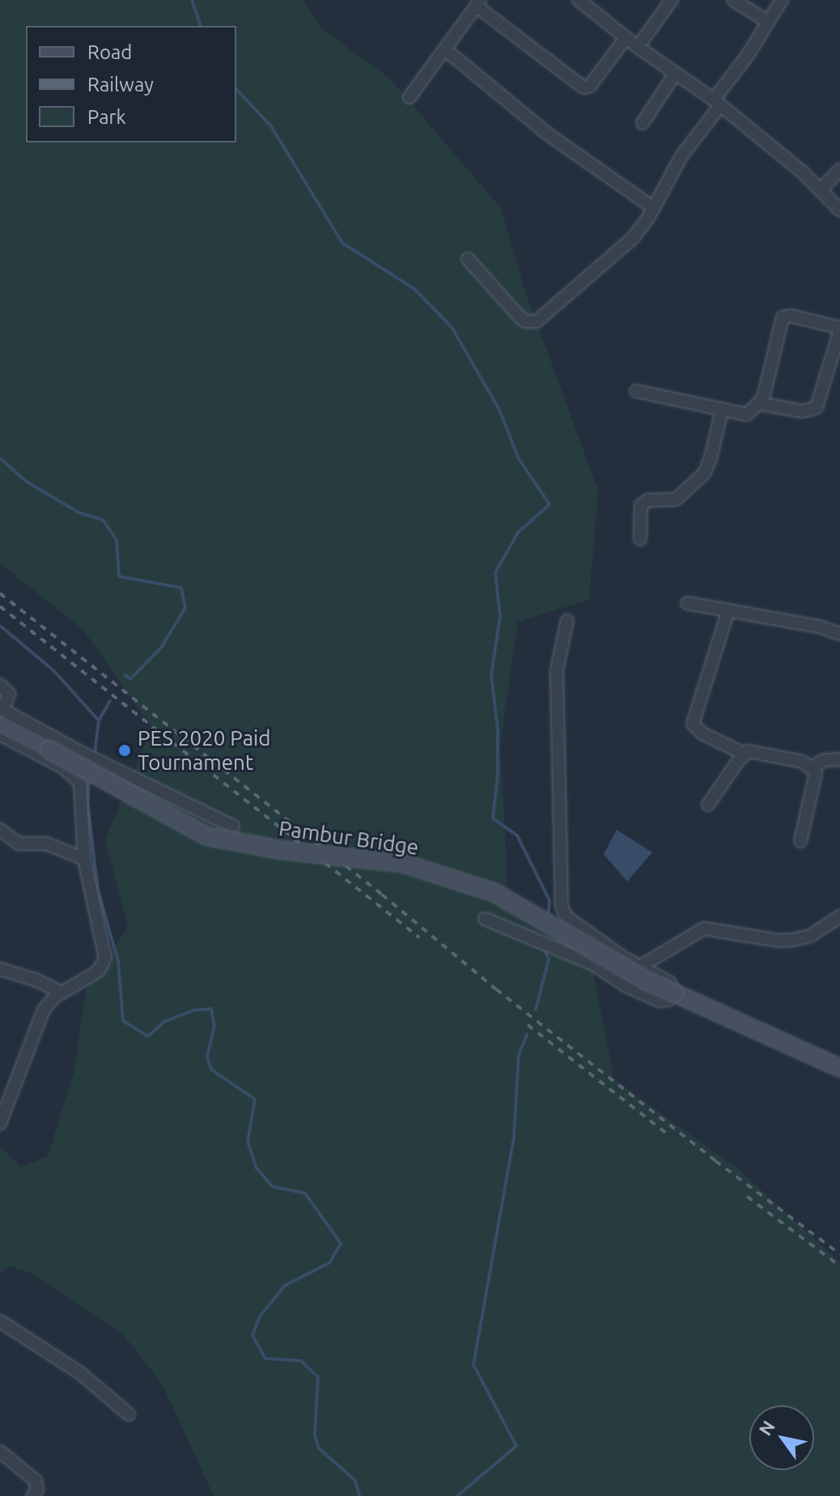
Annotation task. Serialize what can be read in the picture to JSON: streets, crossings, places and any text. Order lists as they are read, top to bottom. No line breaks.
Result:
{"streets":{"main road":["Pambur Bridge"]},"places":["PES 2020 Paid Tournament"],"legend":["Road","Railway","Park"],"north":"top left"}
